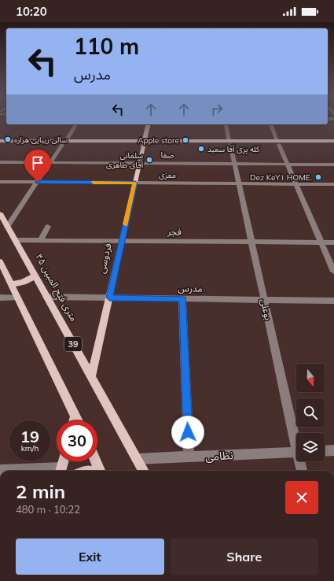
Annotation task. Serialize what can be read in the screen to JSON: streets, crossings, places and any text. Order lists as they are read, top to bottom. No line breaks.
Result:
{"streets":{"main road":["فردوسی","۴۵ متری فتح المبین","39"],"street":["صفا","معزی","فجر","مدرس","بوعلی","نظامی"]},"crossings":[["صفا","فردوسی"],["صفا","بوعلی"],["معزی","فردوسی"],["معزی","بوعلی"],["فجر","فردوسی"],["فجر","۴۵ متری فتح المبین"],["فجر","بوعلی"],["فردوسی","۴۵ متری فتح المبین"],["فردوسی","مدرس"],["۴۵ متری فتح المبین","مدرس"],["۴۵ متری فتح المبین","نظامی"],["مدرس","بوعلی"]],"places":["سالن زیبایی هزاره","Apple store","کله پزی آقا سعید","سلمانی آقای طاهری","Dez KeY۱ HOME."],"north":"bottom","page":{"status":"10:20","turn":["110 m","مدرس"],"speed":"19 km/h","limit":"30","heading":["2 min","480 m · 10:22"],"buttons":["Exit","Share"]}}
